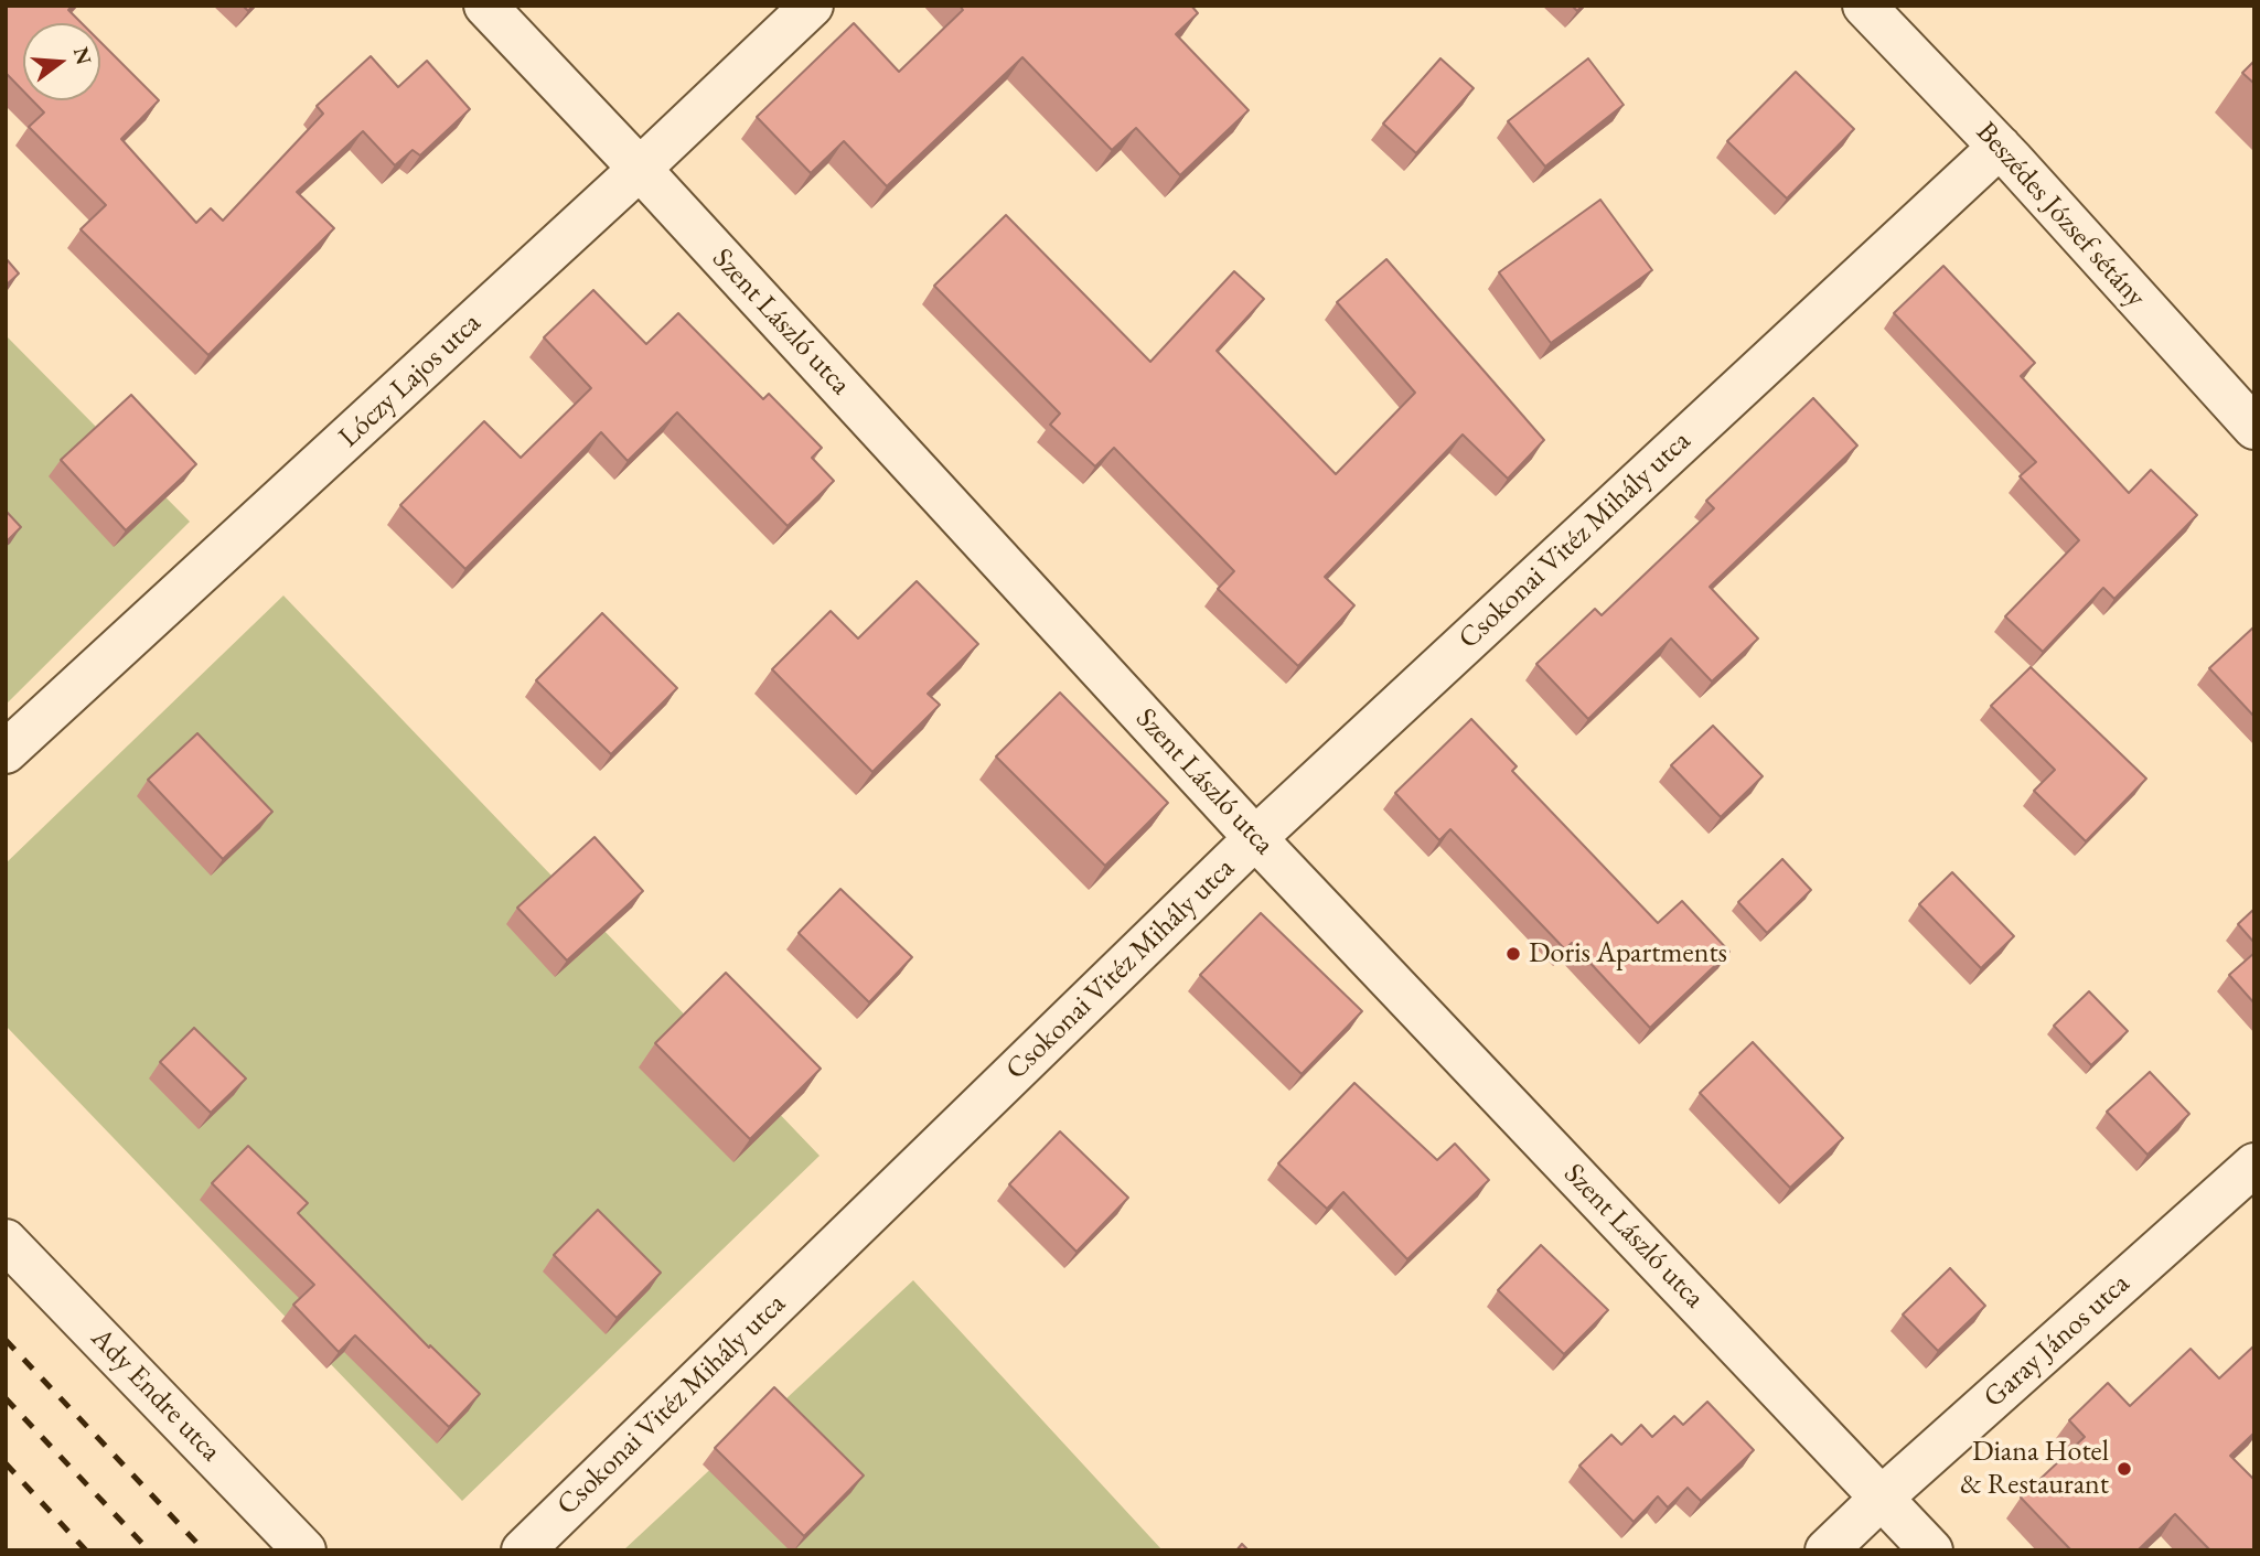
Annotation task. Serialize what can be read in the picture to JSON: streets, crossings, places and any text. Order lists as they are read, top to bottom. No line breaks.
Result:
{"streets":{"street":["Beszédes József sétány","Szent László utca","Lóczy Lajos utca","Csokonai Vitéz Mihály utca","Garay János utca","Ady Endre utca"]},"crossings":[["Beszédes József sétány","Csokonai Vitéz Mihály utca"],["Szent László utca","Lóczy Lajos utca"],["Szent László utca","Csokonai Vitéz Mihály utca"],["Szent László utca","Garay János utca"]],"places":["Doris Apartments","Diana Hotel & Restaurant"],"north":"right"}
